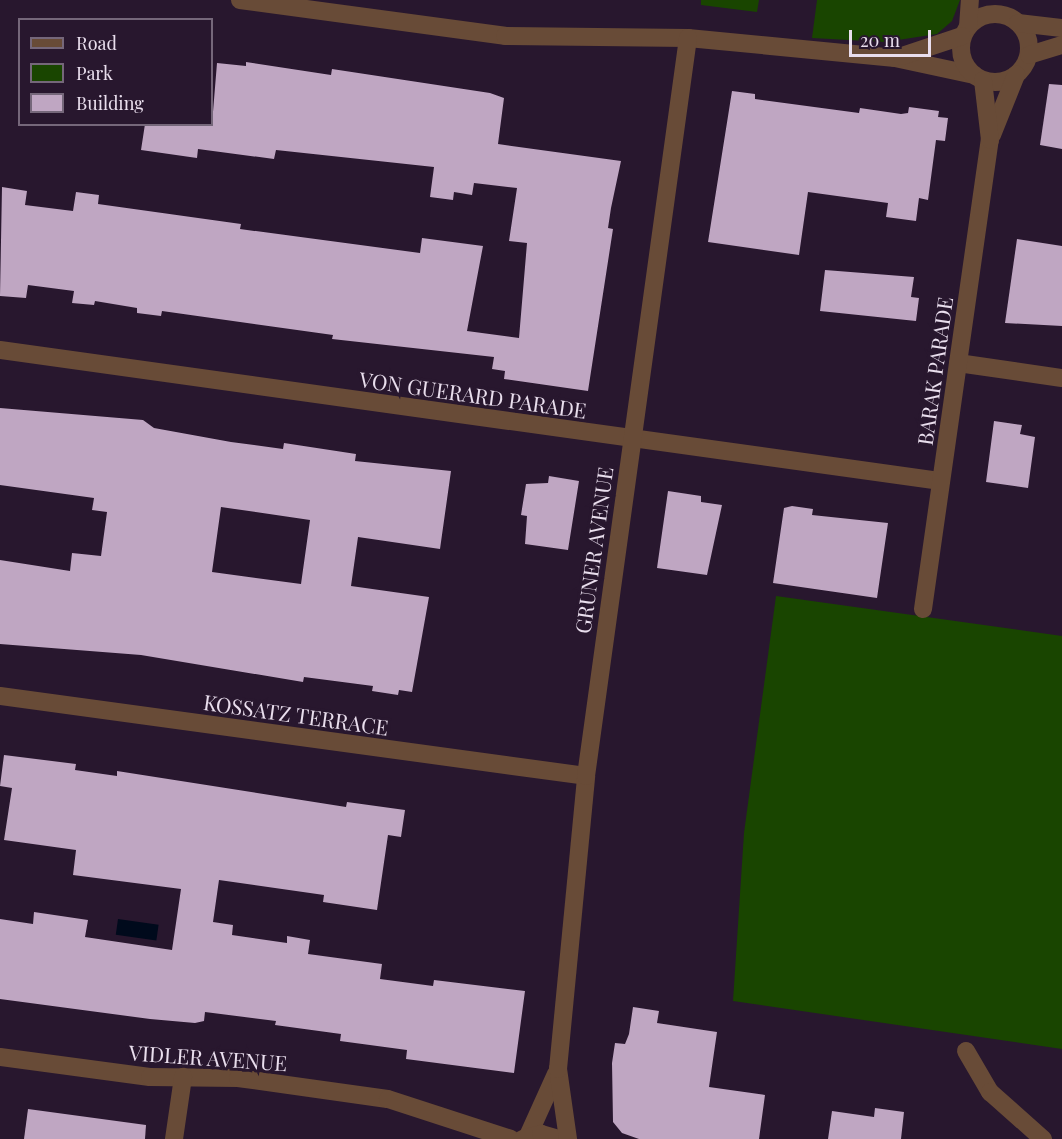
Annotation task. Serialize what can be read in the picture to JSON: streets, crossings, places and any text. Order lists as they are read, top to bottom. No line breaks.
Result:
{"streets":{"street":["BARAK PARADE","VON GUERARD PARADE","GRUNER AVENUE","KOSSATZ TERRACE","VIDLER AVENUE"]},"crossings":[["BARAK PARADE","VON GUERARD PARADE"],["VON GUERARD PARADE","GRUNER AVENUE"],["GRUNER AVENUE","KOSSATZ TERRACE"],["GRUNER AVENUE","VIDLER AVENUE"]],"legend":["Road","Park","Building"],"scale_bar":"20 m"}
